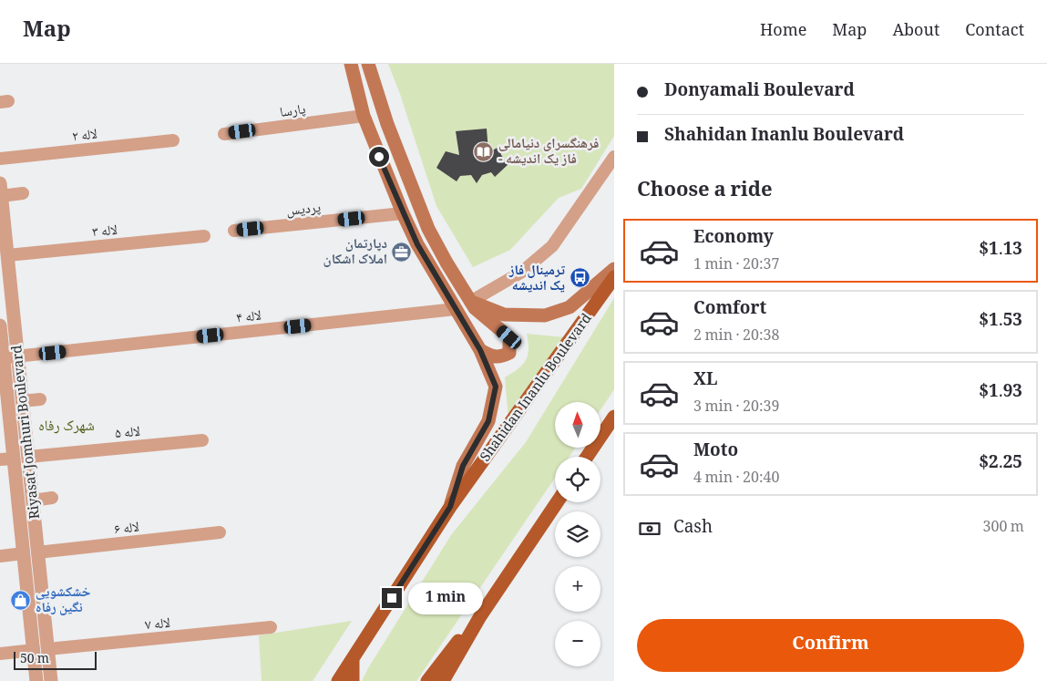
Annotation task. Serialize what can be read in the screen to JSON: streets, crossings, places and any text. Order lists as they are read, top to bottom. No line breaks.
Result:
{"streets":{"main road":["Shahidan Inanlu Boulevard"],"street":["پارسا","لاله ۲","پردیس","لاله ۳","لاله ۴","Riyasat Jomhuri Boulevard","لاله ۵","لاله ۶","لاله ۷"]},"crossings":[["لاله ۳","Riyasat Jomhuri Boulevard"],["لاله ۴","Riyasat Jomhuri Boulevard"],["Riyasat Jomhuri Boulevard","لاله ۵"],["Riyasat Jomhuri Boulevard","لاله ۶"],["Riyasat Jomhuri Boulevard","لاله ۷"]],"districts":["شهرک رفاه"],"places":{"library":["فرهنگسرای دنیامالی - فاز یک اندیشه"],"office":["دپارتمان املاک اشکان"],"bus stop":["ترمینال فاز یک اندیشه"],"shop":["خشکشویی نگین رفاه"]},"scale_bar":"50 m","north":"top","page":{"header":"Map","nav":["Home","Map","About","Contact"],"banner":["Donyamali Boulevard","Shahidan Inanlu Boulevard"],"heading":"Choose a ride","list":[{"name":"Economy","note":"1 min · 20:37","value":"$1.13"},{"name":"Comfort","note":"2 min · 20:38","value":"$1.53"},{"name":"XL","note":"3 min · 20:39","value":"$1.93"},{"name":"Moto","note":"4 min · 20:40","value":"$2.25"}],"map_buttons":["+","−"],"pay":["Cash","300 m"],"bubble":"1 min","buttons":"Confirm","scale":"50 m"}}
